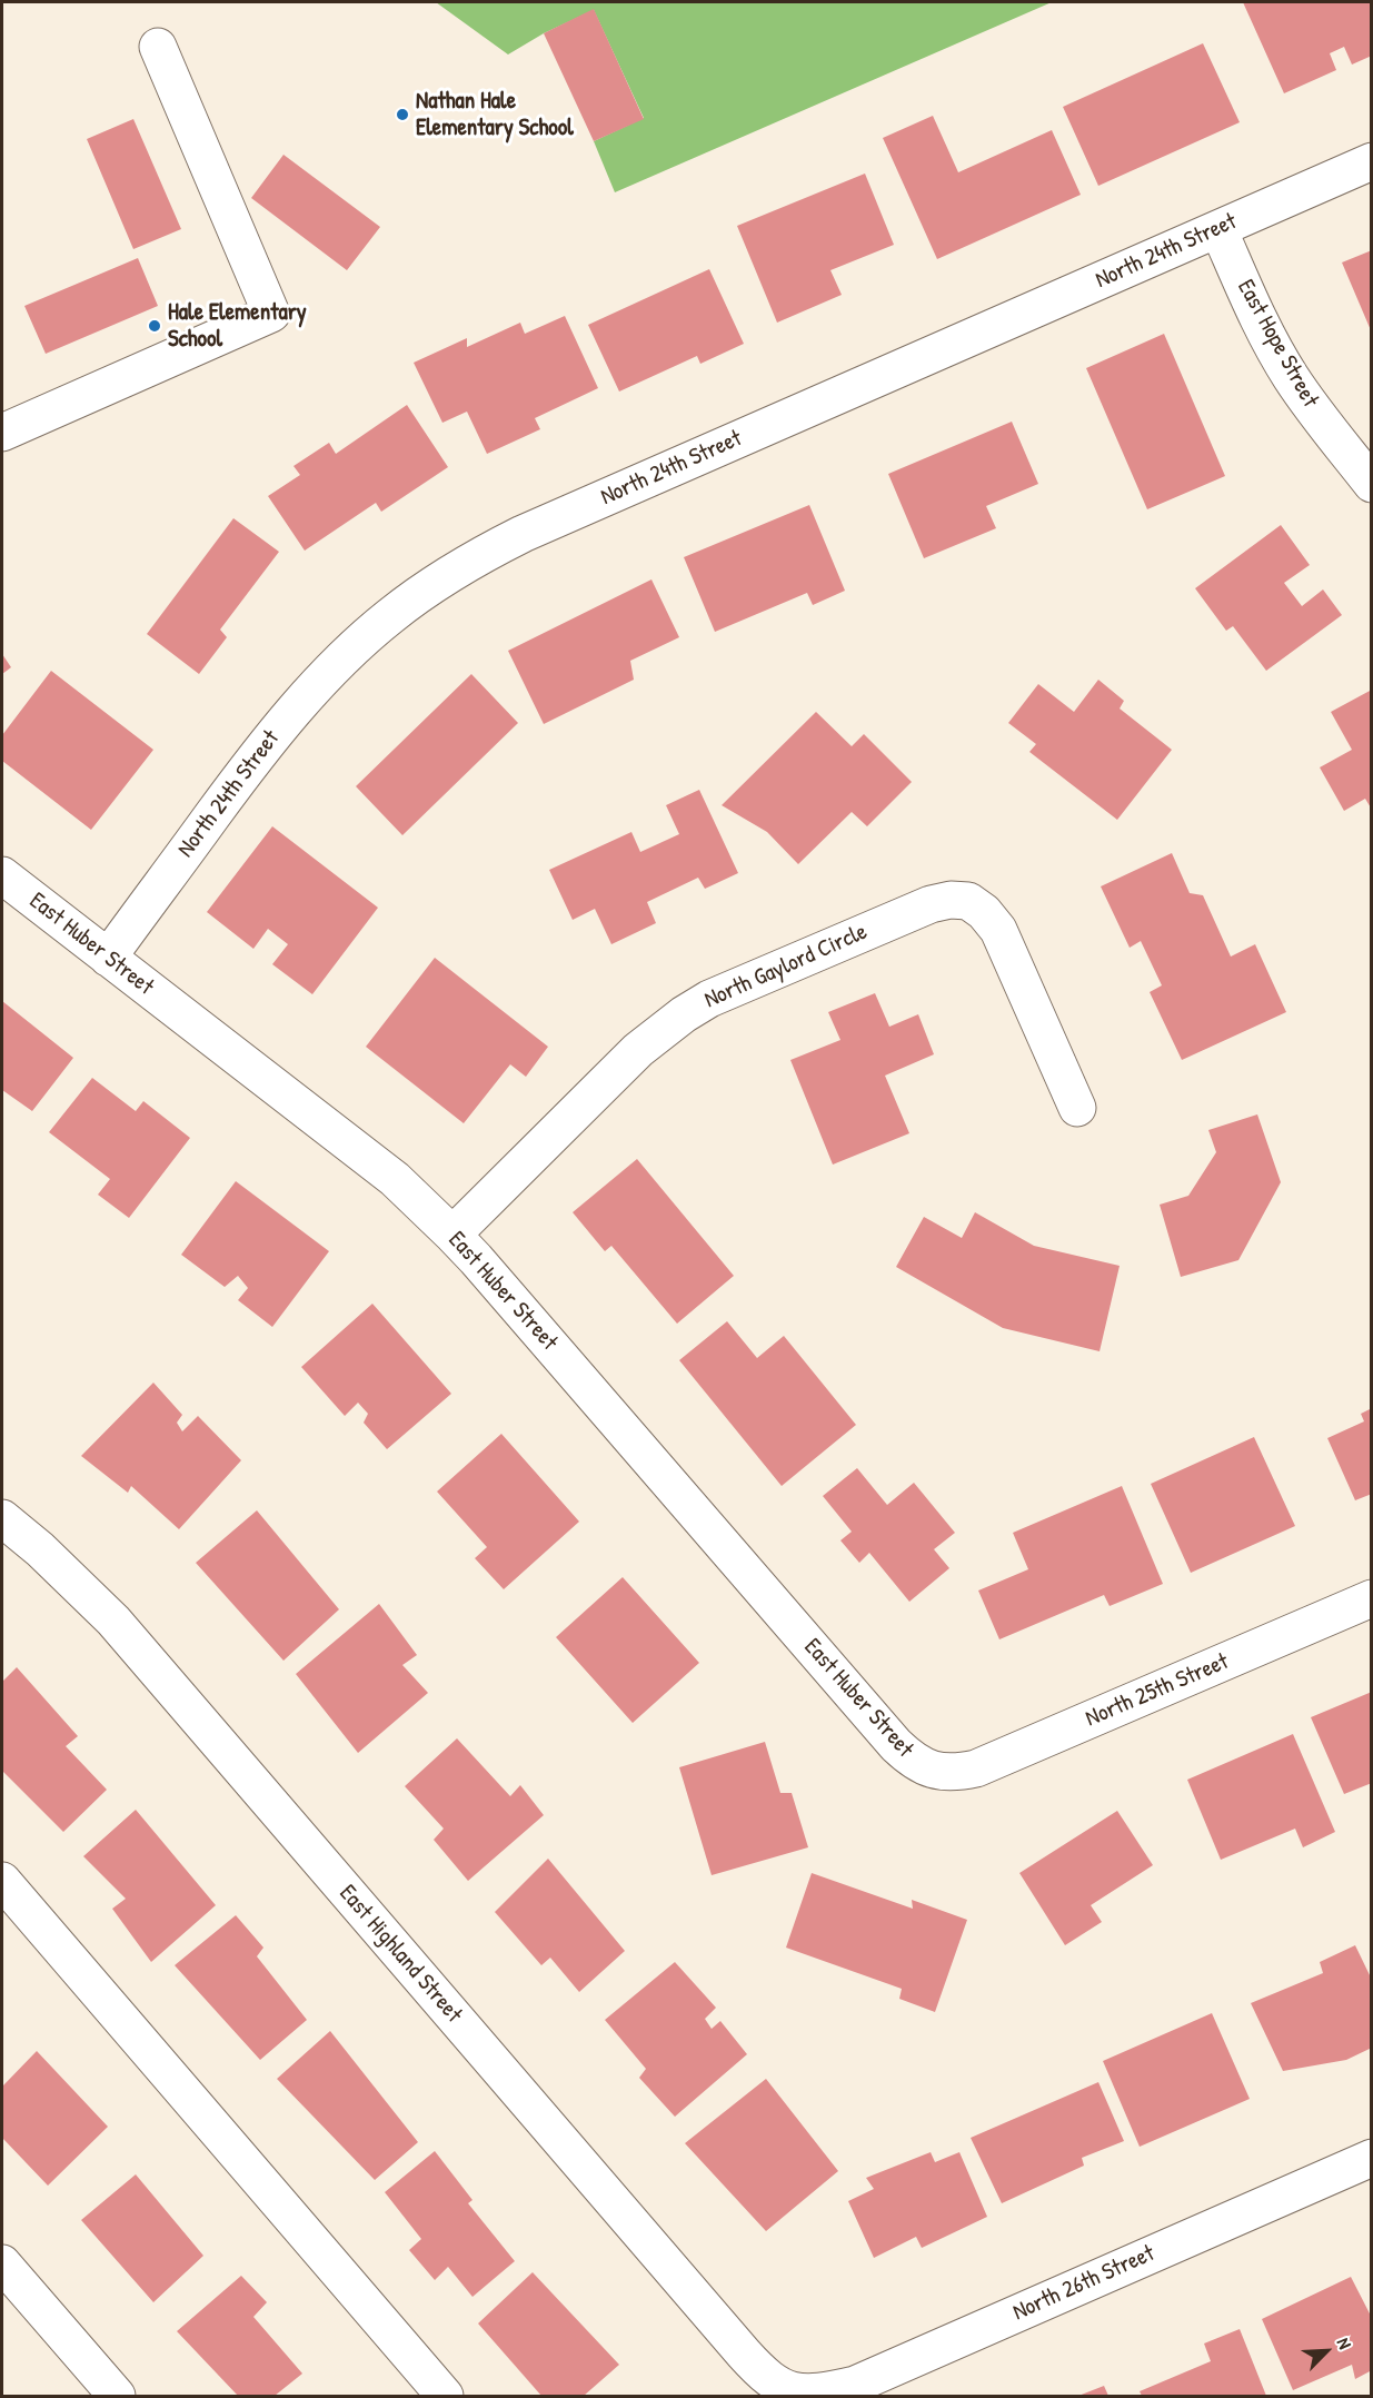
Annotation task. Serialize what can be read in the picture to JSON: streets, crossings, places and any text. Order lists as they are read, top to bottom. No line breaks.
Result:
{"streets":{"street":["North 24th Street","East Hope Street","East Huber Street","North Gaylord Circle","North 25th Street","East Highland Street","North 26th Street"]},"crossings":[["North 24th Street","East Hope Street"],["North 24th Street","East Huber Street"],["East Huber Street","North Gaylord Circle"],["East Huber Street","North 25th Street"],["East Highland Street","North 26th Street"]],"places":["Nathan Hale Elementary School","Hale Elementary School"],"north":"top right"}
